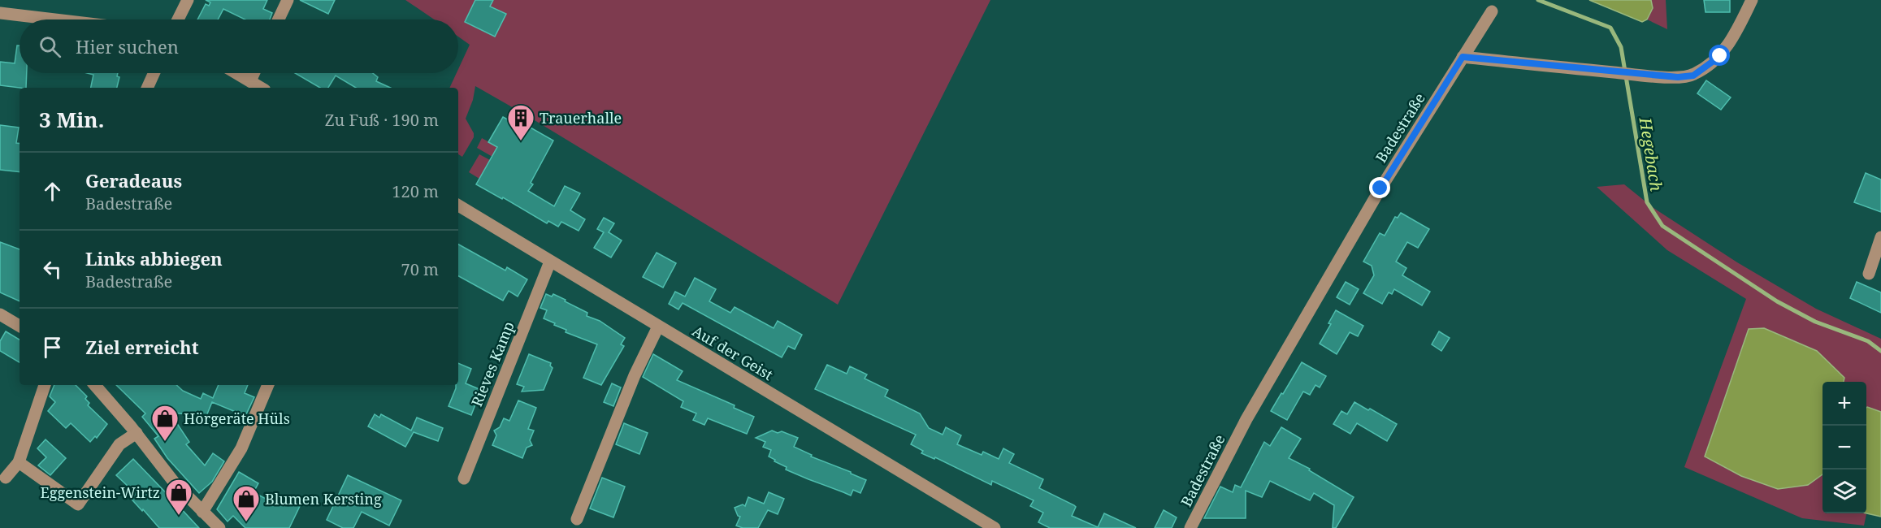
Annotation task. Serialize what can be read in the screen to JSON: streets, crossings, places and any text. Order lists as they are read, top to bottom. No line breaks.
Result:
{"streets":{"street":["Badestraße","Auf der Geist","Rieves Kamp"]},"crossings":[["Auf der Geist","Rieves Kamp"]],"water":["Hegebach"],"places":{"building":["Trauerhalle"],"shop":["Hörgeräte Hüls","Eggenstein-Wirtz","Blumen Kersting"]},"page":{"search":"Hier suchen","heading":["3 Min.","Zu Fuß · 190 m"],"list":[["Geradeaus","Badestraße","120 m"],["Links abbiegen","Badestraße","70 m"],"Ziel erreicht"],"map_buttons":["+","−"]}}
